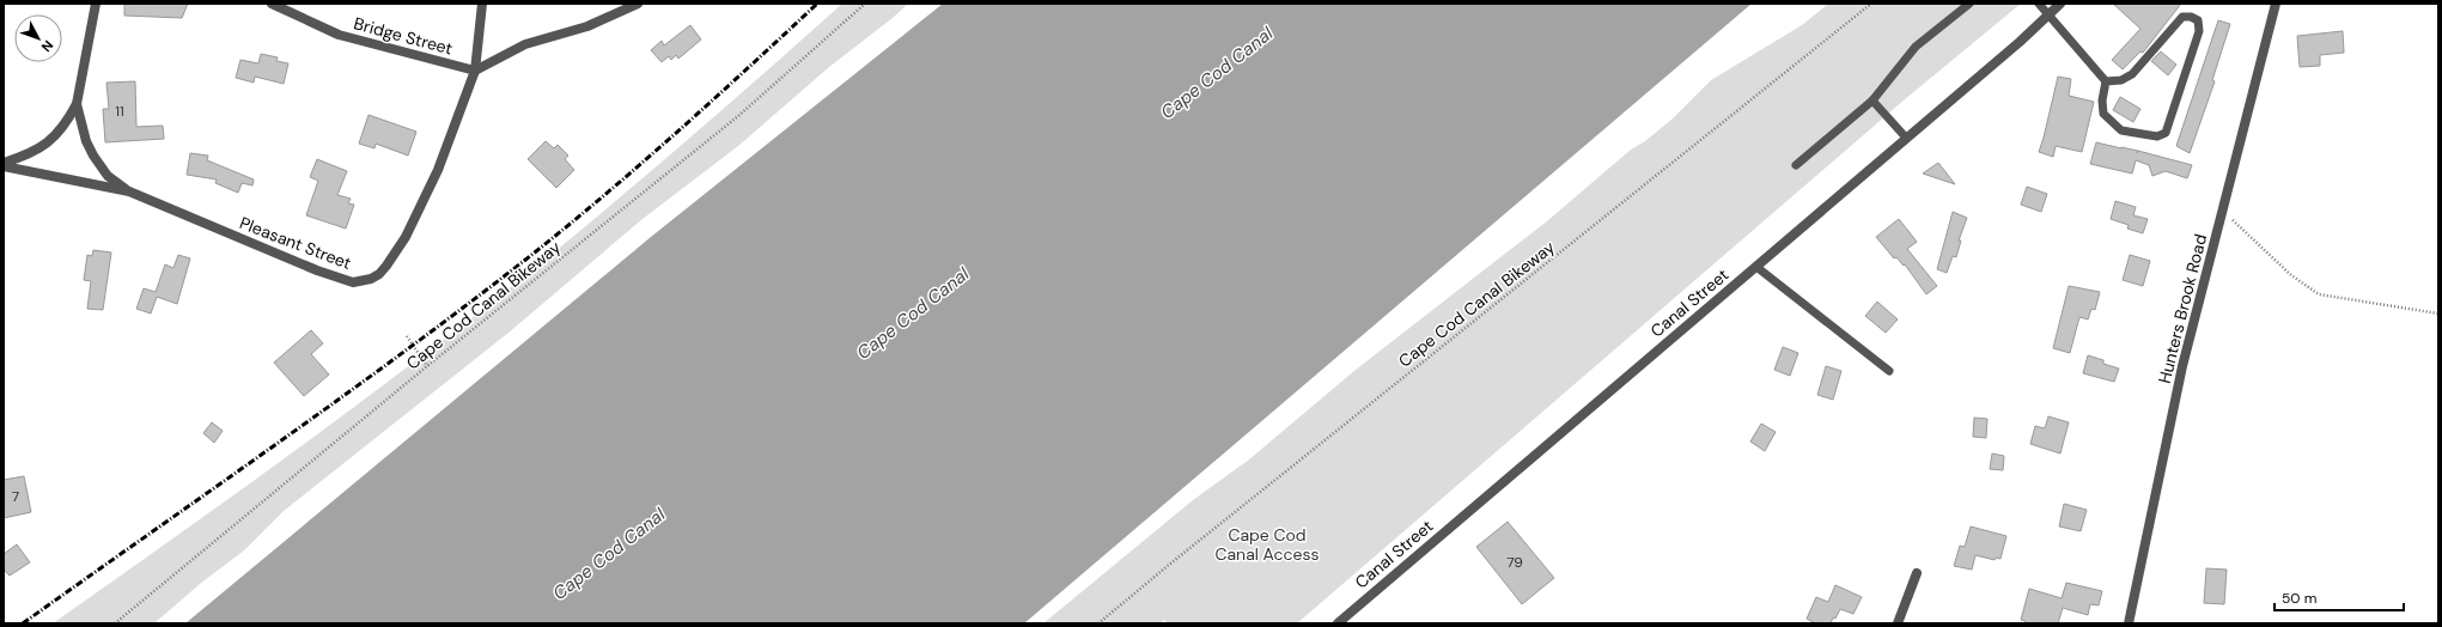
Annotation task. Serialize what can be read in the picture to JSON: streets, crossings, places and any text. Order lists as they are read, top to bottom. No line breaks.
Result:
{"streets":{"street":["Bridge Street","Pleasant Street","Canal Street","Hunters Brook Road"],"path":["Cape Cod Canal Bikeway"]},"crossings":[["Bridge Street","Pleasant Street"]],"water":["Cape Cod Canal"],"parks":["Cape Cod Canal Access"],"house_numbers":["11","7","79"],"scale_bar":"50 m","north":"bottom right"}
